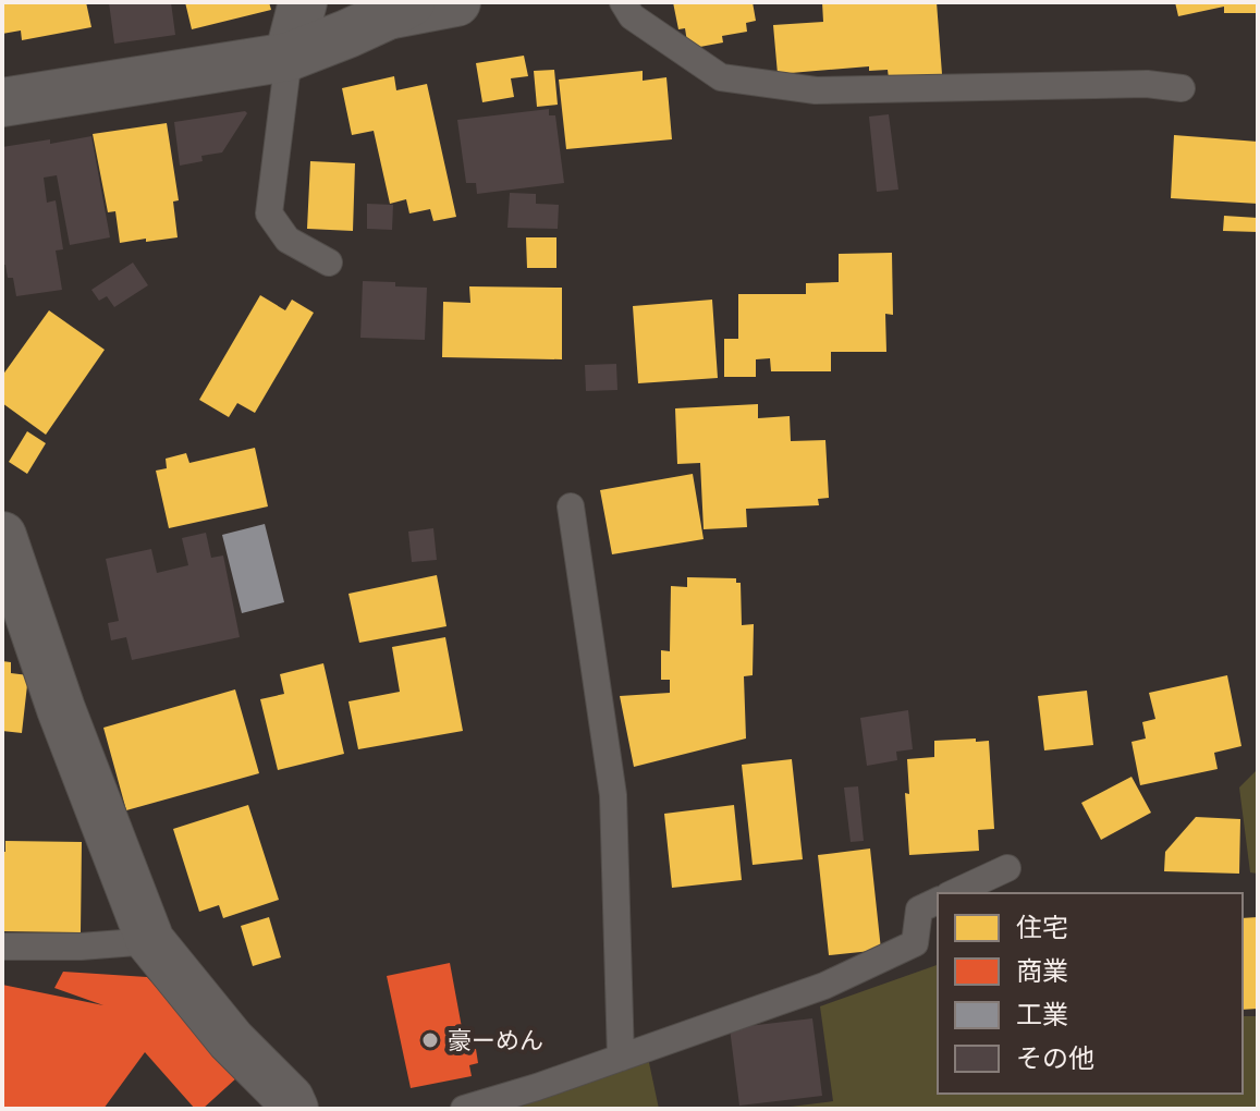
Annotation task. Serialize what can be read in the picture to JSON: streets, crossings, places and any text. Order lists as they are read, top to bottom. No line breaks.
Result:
{"places":["豪ーめん"],"legend":["住宅","商業","工業","その他"]}
